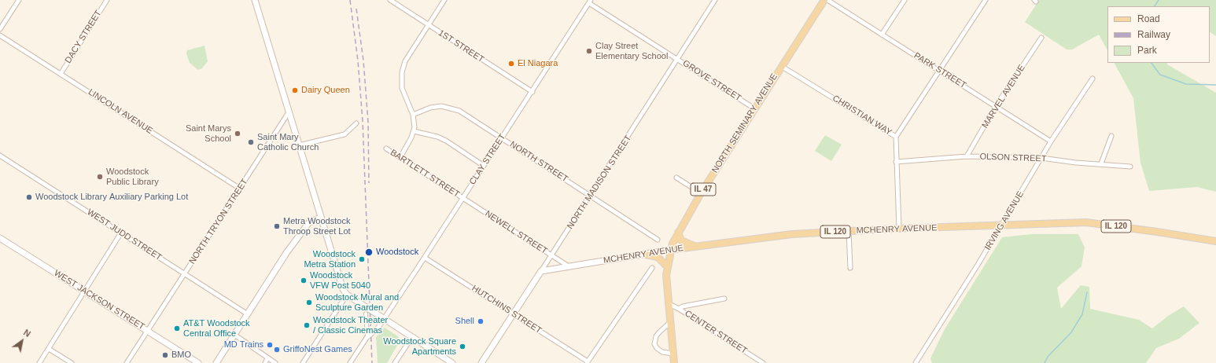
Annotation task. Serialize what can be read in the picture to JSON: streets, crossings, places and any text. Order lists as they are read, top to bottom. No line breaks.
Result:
{"streets":{"main road":["NORTH SEMINARY AVENUE","NORTH MADISON STREET","IL 47","IL 120","MCHENRY AVENUE","WEST JACKSON STREET"],"street":["DACY STREET","1ST STREET","PARK STREET","GROVE STREET","MARVEL AVENUE","LINCOLN AVENUE","CHRISTIAN WAY","OLSON STREET","CLAY STREET","NORTH STREET","BARTLETT STREET","IRVING AVENUE","NORTH TRYON STREET","NEWELL STREET","WEST JUDD STREET","HUTCHINS STREET","CENTER STREET"]},"crossings":[["DACY STREET","LINCOLN AVENUE"],["1ST STREET","CLAY STREET"],["PARK STREET","MARVEL AVENUE"],["PARK STREET","IRVING AVENUE"],["GROVE STREET","NORTH SEMINARY AVENUE"],["GROVE STREET","CLAY STREET"],["GROVE STREET","NORTH MADISON STREET"],["MARVEL AVENUE","OLSON STREET"],["LINCOLN AVENUE","NORTH TRYON STREET"],["CHRISTIAN WAY","NORTH SEMINARY AVENUE"],["CHRISTIAN WAY","OLSON STREET"],["CHRISTIAN WAY","MCHENRY AVENUE"],["NORTH SEMINARY AVENUE","IL 47"],["NORTH SEMINARY AVENUE","MCHENRY AVENUE"],["OLSON STREET","IRVING AVENUE"],["CLAY STREET","NORTH STREET"],["CLAY STREET","BARTLETT STREET"],["CLAY STREET","NEWELL STREET"],["CLAY STREET","HUTCHINS STREET"],["NORTH STREET","NORTH MADISON STREET"],["BARTLETT STREET","NEWELL STREET"],["NORTH MADISON STREET","MCHENRY AVENUE"],["NORTH MADISON STREET","NEWELL STREET"],["NORTH MADISON STREET","HUTCHINS STREET"],["IL 47","MCHENRY AVENUE"],["IL 47","CENTER STREET"],["IRVING AVENUE","MCHENRY AVENUE"],["NORTH TRYON STREET","WEST JUDD STREET"],["NORTH TRYON STREET","WEST JACKSON STREET"],["MCHENRY AVENUE","NEWELL STREET"]],"places":["Clay Street Elementary School","El Niagara","Dairy Queen","Saint Marys School","Saint Mary Catholic Church","Woodstock Public Library","Woodstock Library Auxiliary Parking Lot","Metra Woodstock Throop Street Lot","Woodstock","Woodstock Metra Station","Woodstock VFW Post 5040","Woodstock Mural and Sculpture Garden","Shell","Woodstock Theater / Classic Cinemas","AT&T Woodstock Central Office","MD Trains","Woodstock Square Apartments","GriffoNest Games","BMO"],"legend":["Road","Railway","Park"],"north":"top right"}
